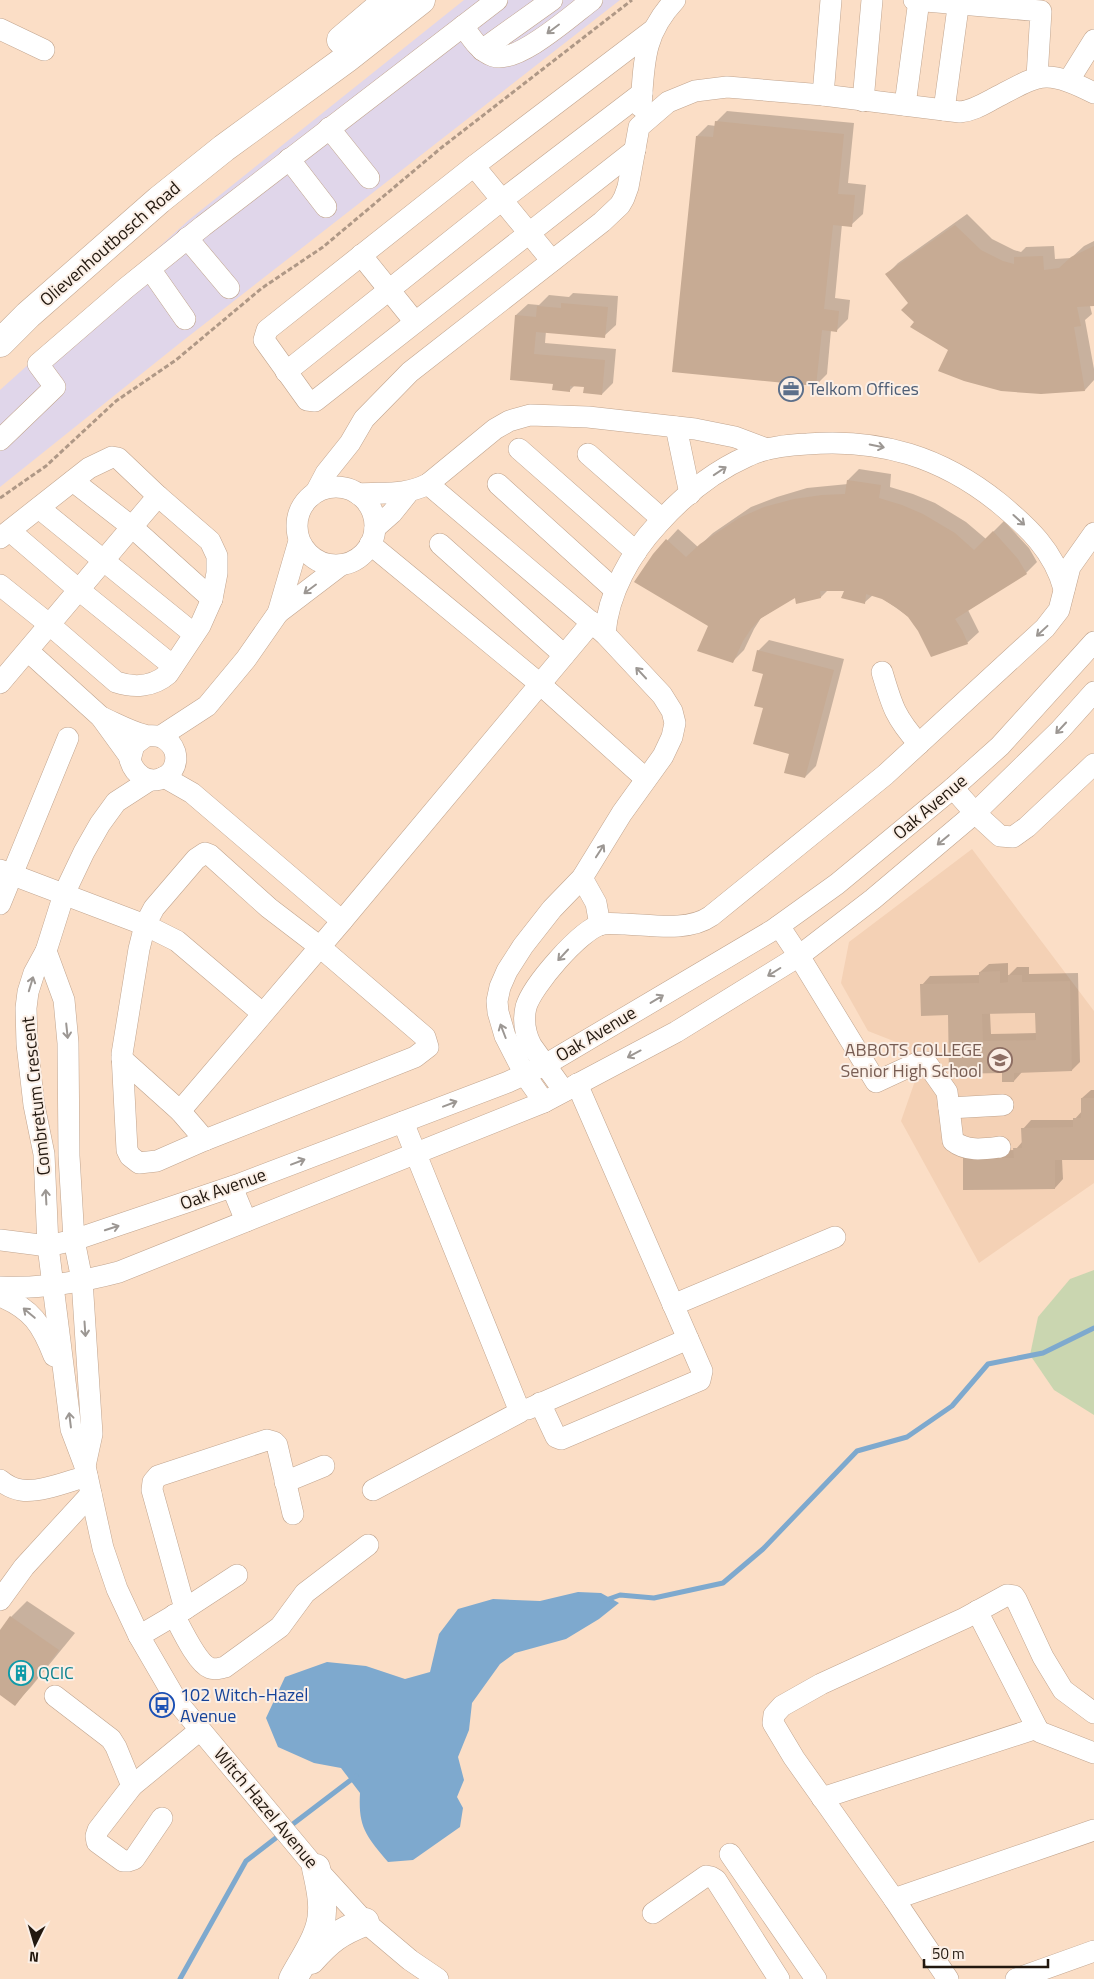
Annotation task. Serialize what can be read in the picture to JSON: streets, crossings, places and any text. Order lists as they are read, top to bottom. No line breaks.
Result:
{"streets":{"main road":["Olievenhoutbosch Road"],"street":["Oak Avenue","Combretum Crescent","Witch Hazel Avenue"]},"crossings":[["Oak Avenue","Combretum Crescent"],["Oak Avenue","Witch Hazel Avenue"],["Combretum Crescent","Witch Hazel Avenue"]],"places":{"office":["Telkom Offices"],"school or university":["ABBOTS COLLEGE Senior High School"],"building":["QCIC"],"bus stop":["102 Witch-Hazel Avenue"]},"scale_bar":"50 m","north":"bottom"}
